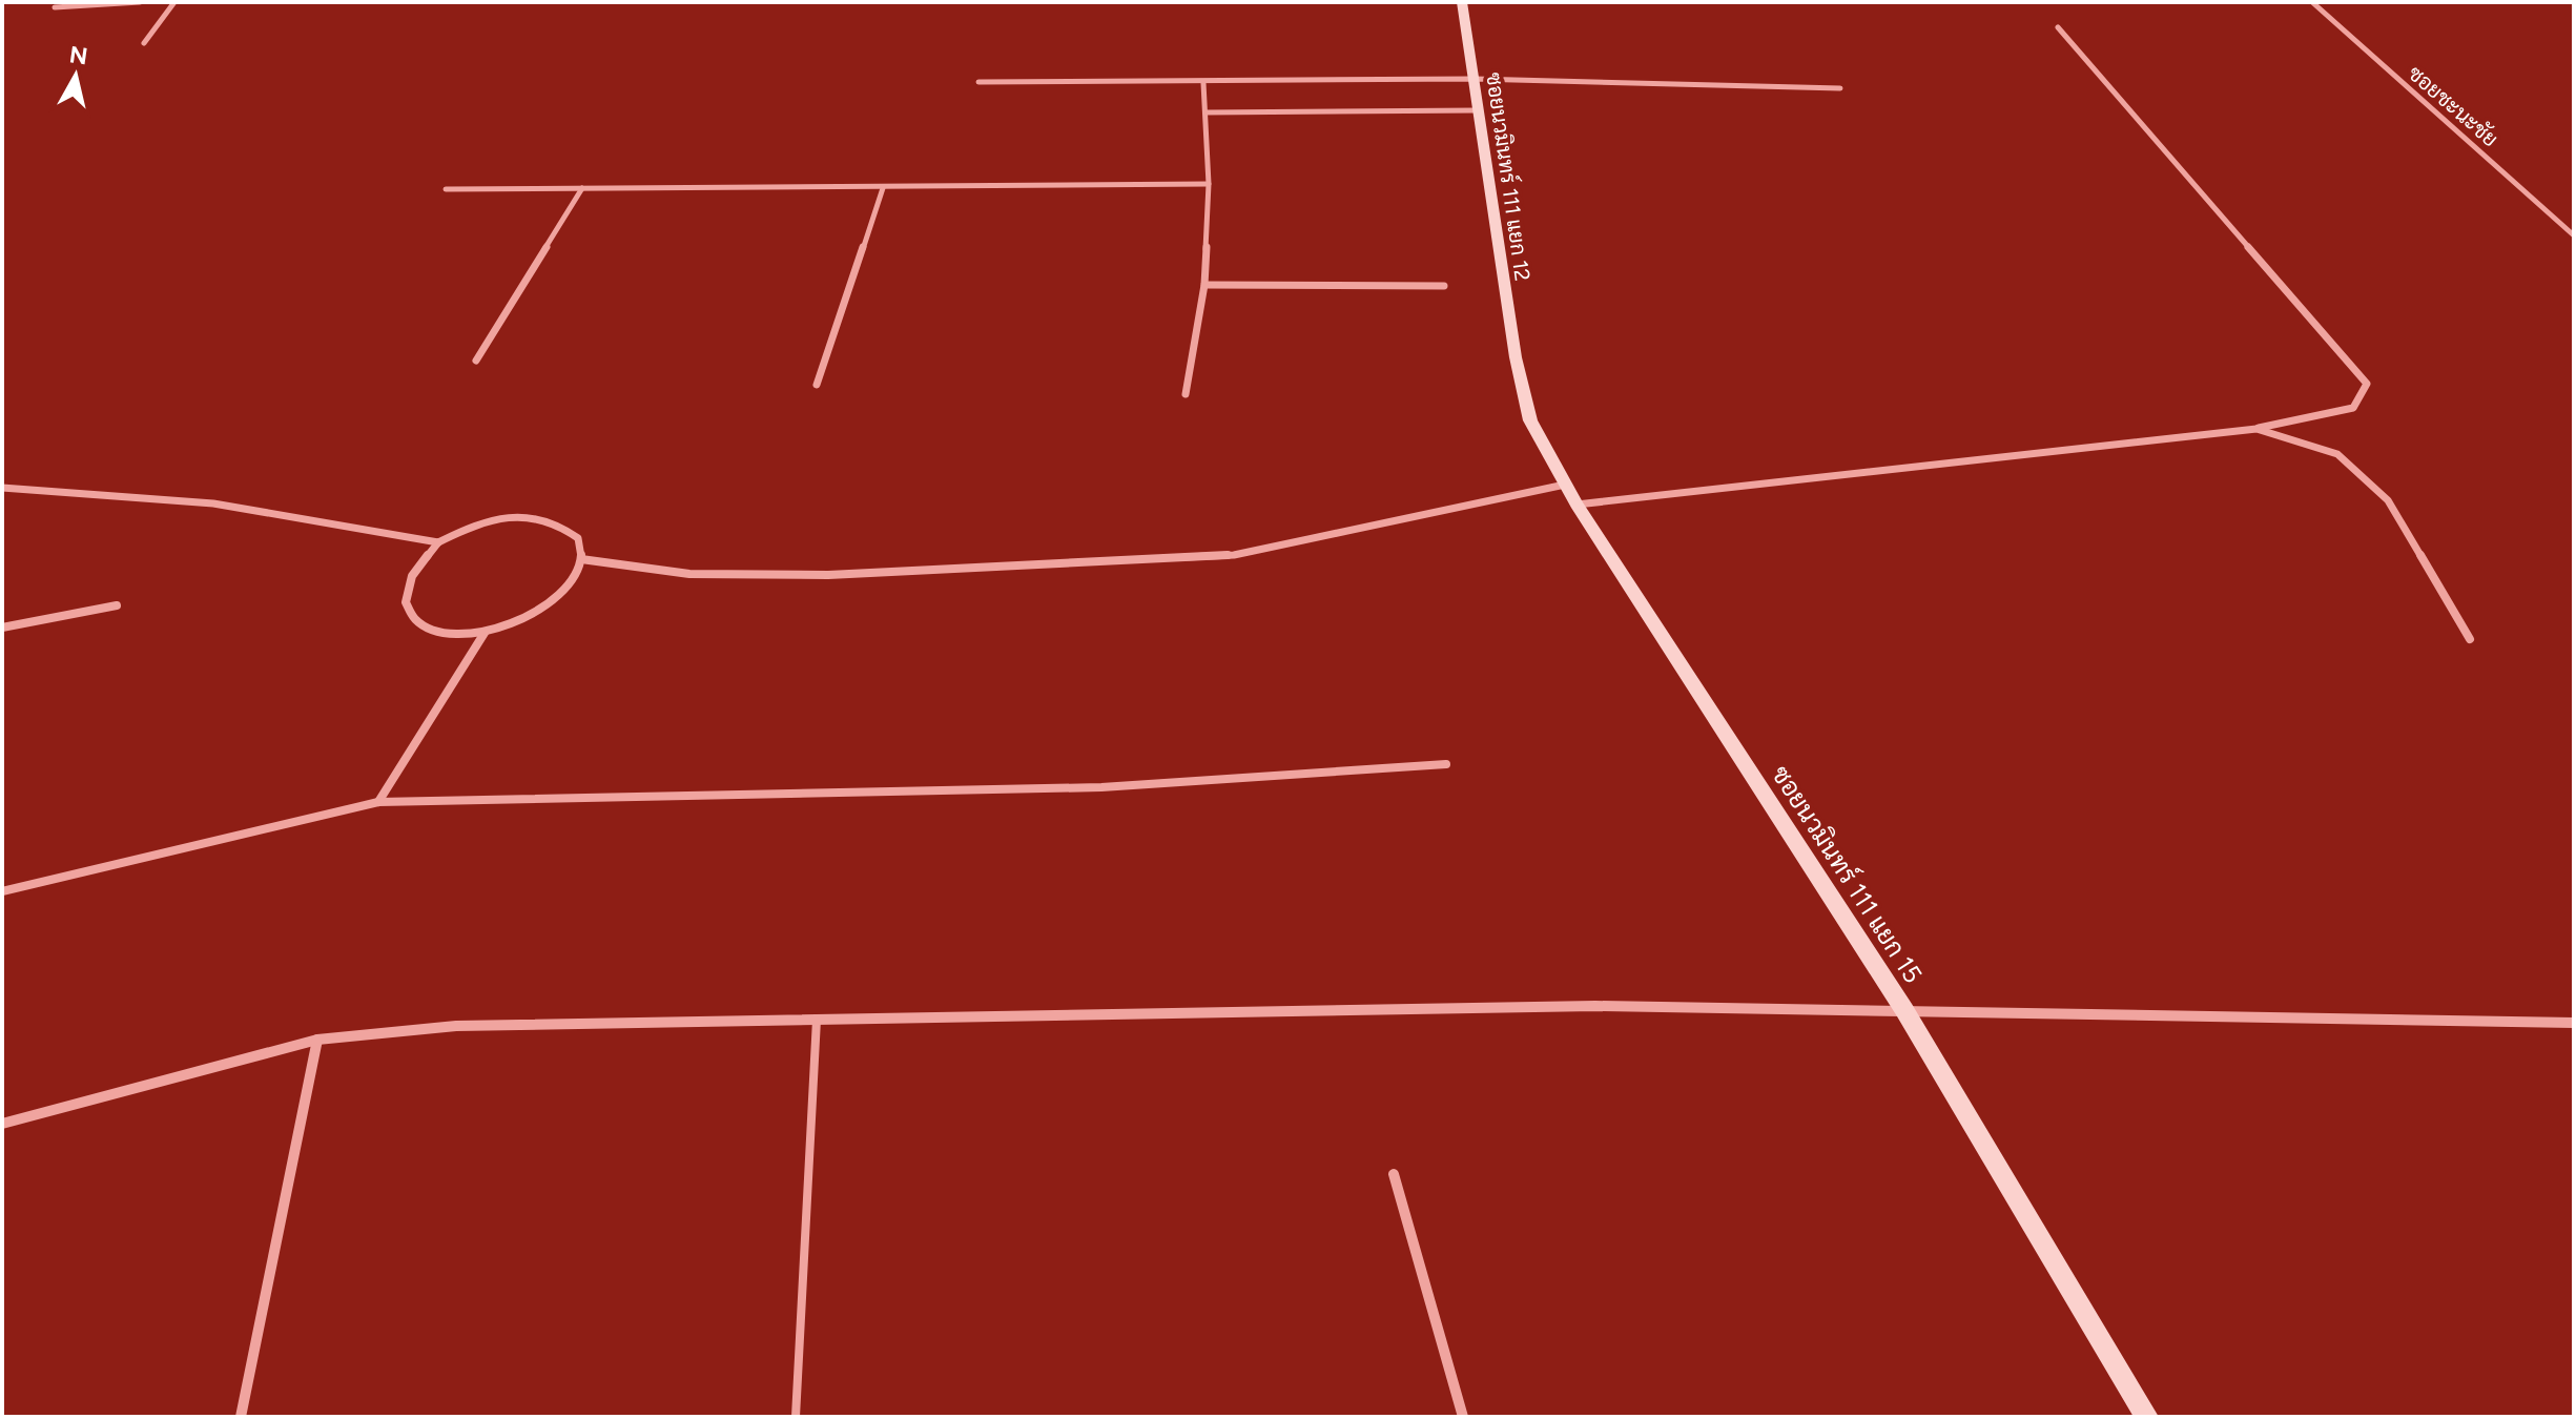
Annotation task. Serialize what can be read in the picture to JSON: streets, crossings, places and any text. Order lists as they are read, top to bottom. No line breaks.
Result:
{"streets":{"street":["ซอยชะนะชัย","ซอยนวมินทร์ 111 แยก 12","ซอยนวมินทร์ 111 แยก 15"]},"crossings":[["ซอยนวมินทร์ 111 แยก 12","ซอยนวมินทร์ 111 แยก 15"]],"north":"top"}
